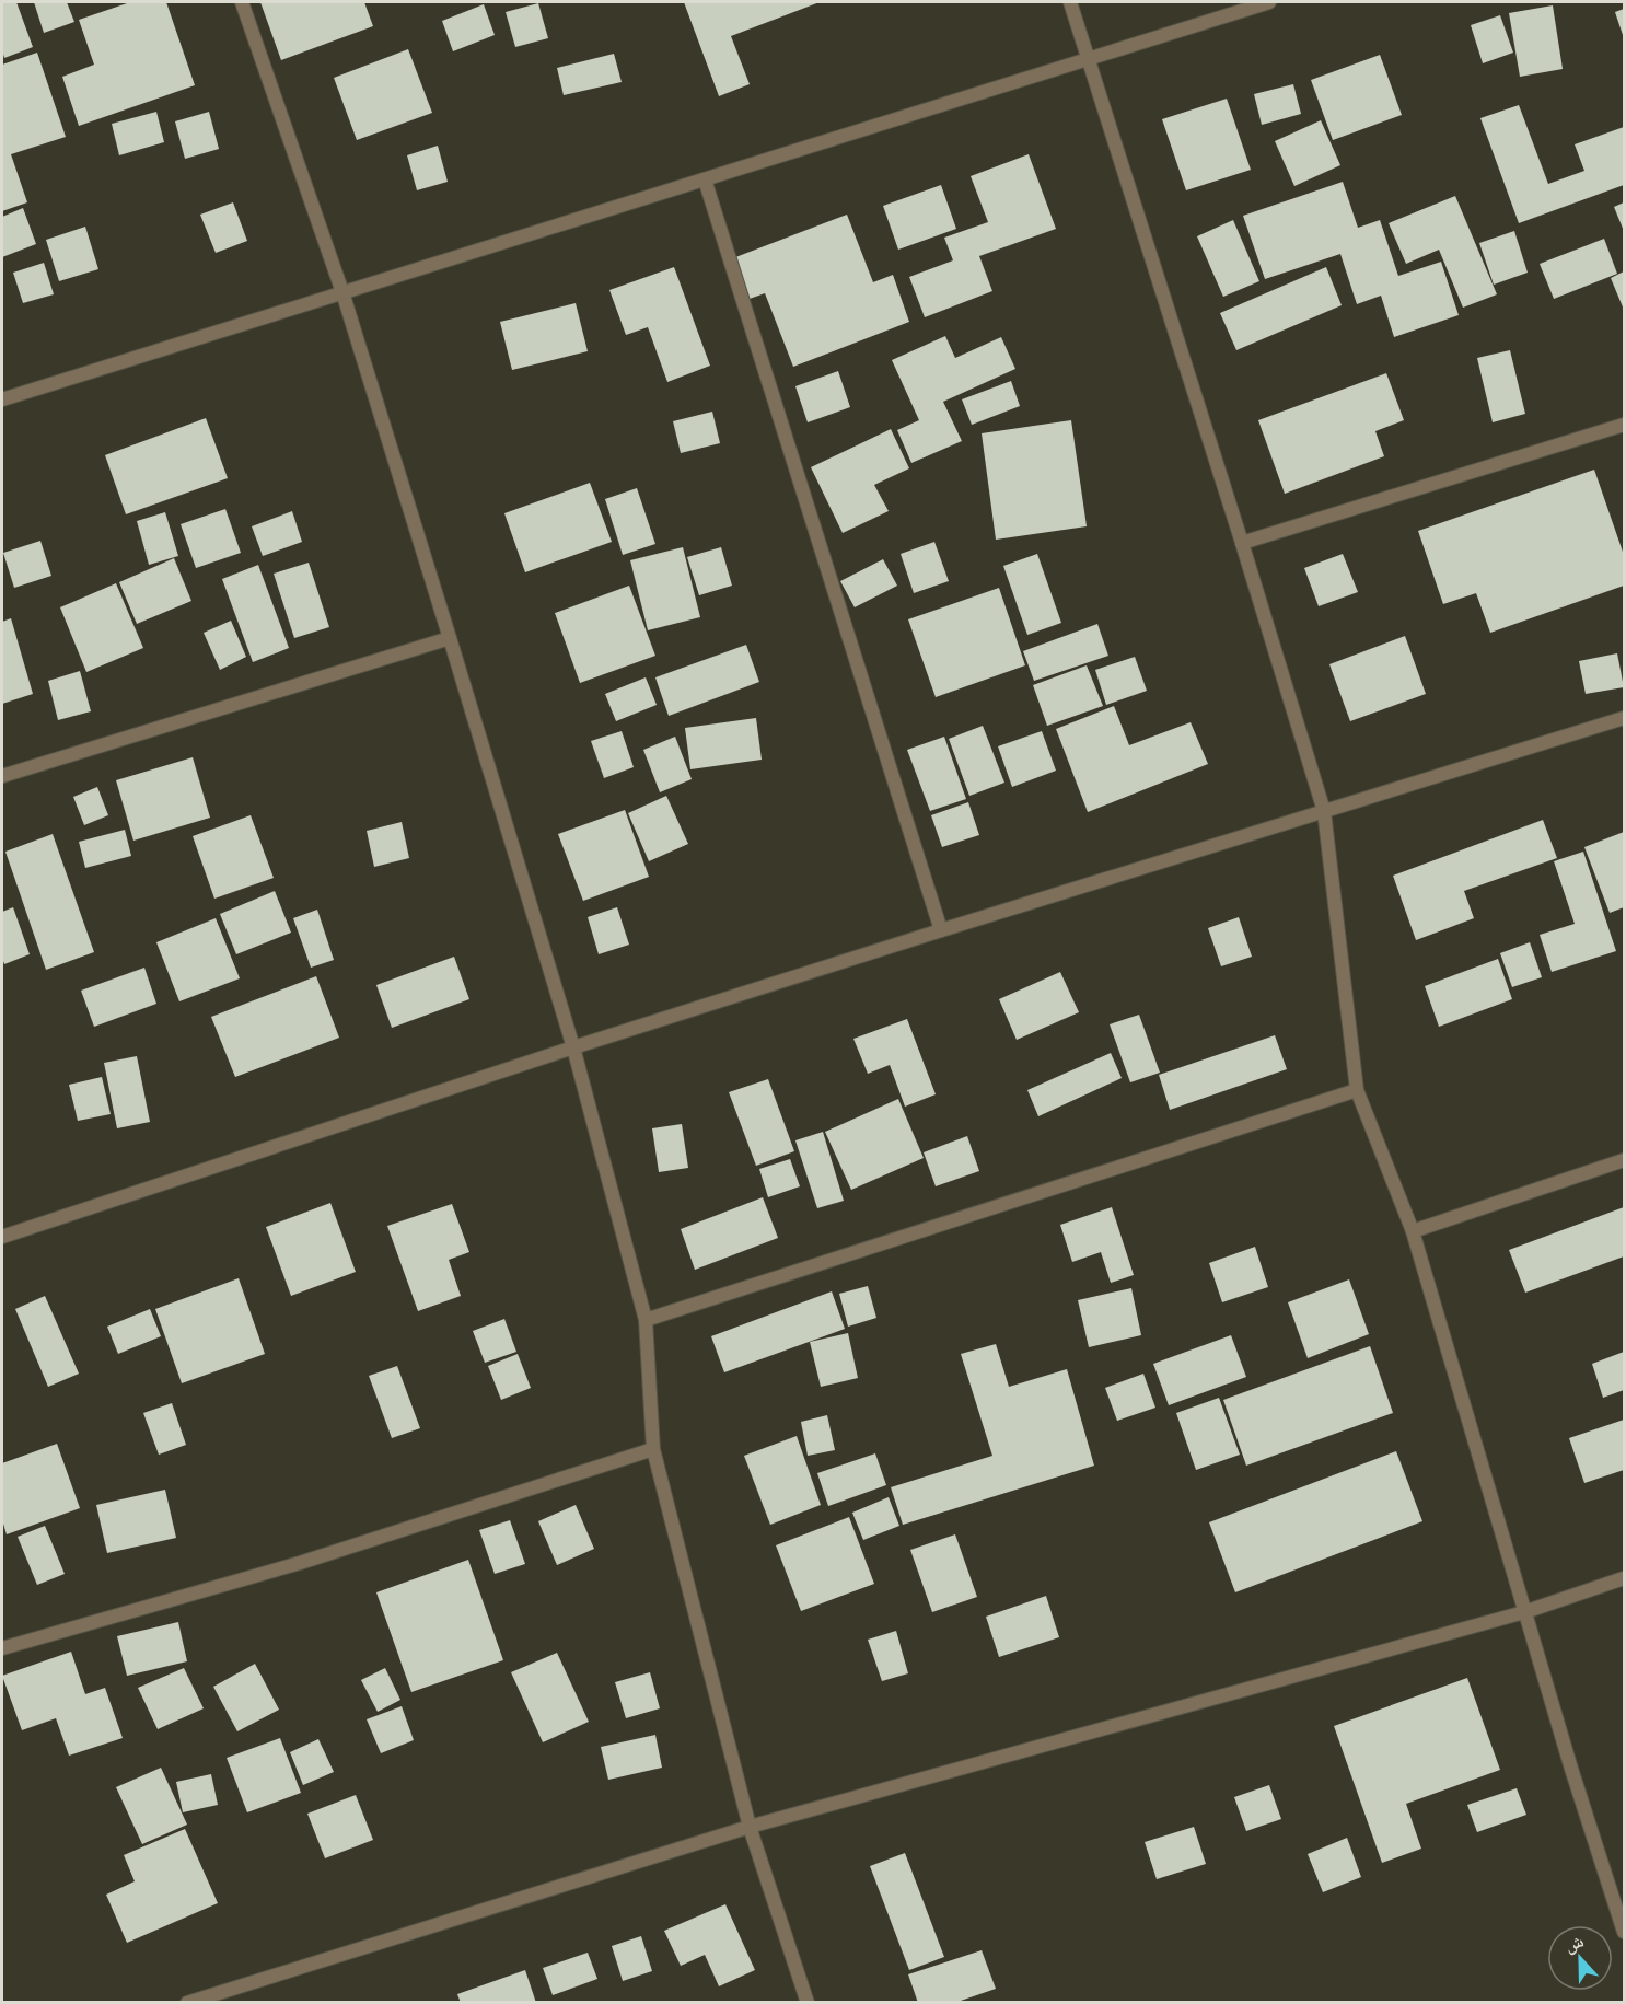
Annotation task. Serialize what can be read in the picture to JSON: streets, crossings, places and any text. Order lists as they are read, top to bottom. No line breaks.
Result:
{"north":"top"}
